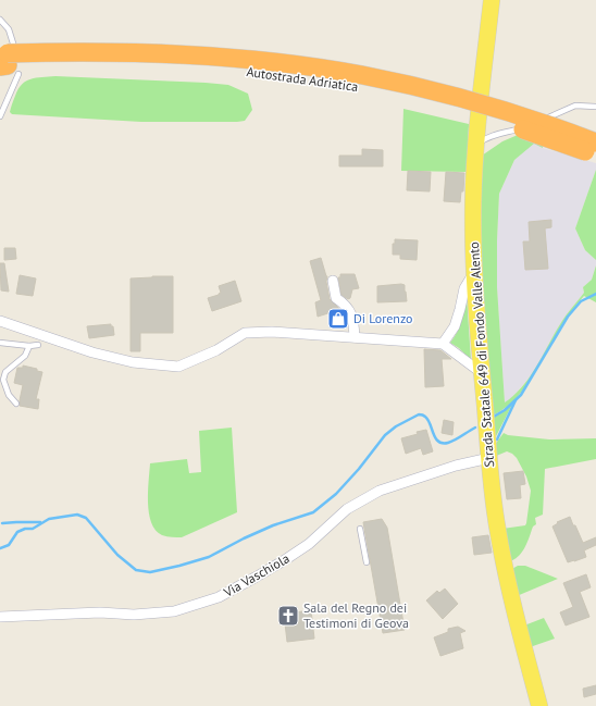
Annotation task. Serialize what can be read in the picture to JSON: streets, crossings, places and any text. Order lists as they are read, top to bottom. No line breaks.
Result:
{"streets":{"highway":["Autostrada Adriatica"],"main road":["Strada Statale 649 di Fondo Valle Alento"],"street":["Via Vaschiola"]},"crossings":[["Strada Statale 649 di Fondo Valle Alento","Via Vaschiola"]],"places":{"shop":["Di Lorenzo"],"church":["Sala del Regno dei Testimoni di Geova"]}}
